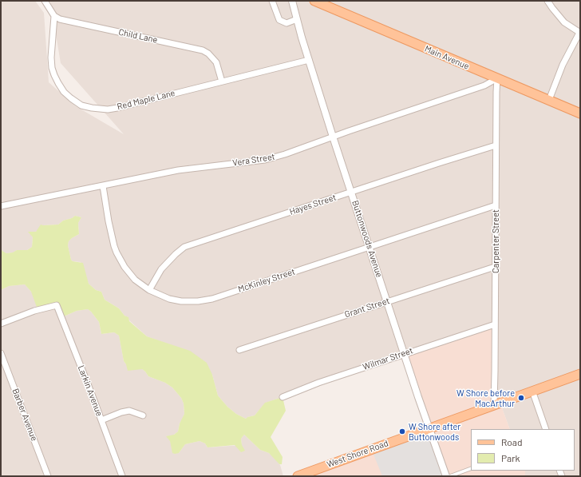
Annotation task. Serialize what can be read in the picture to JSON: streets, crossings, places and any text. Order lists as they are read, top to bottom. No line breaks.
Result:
{"streets":{"main road":["Main Avenue","West Shore Road"],"street":["Child Lane","Red Maple Lane","Vera Street","Hayes Street","Buttonwoods Avenue","Carpenter Street","McKinley Street","Grant Street","Wilmar Street","Larkin Avenue","Barber Avenue"]},"crossings":[["Child Lane","Red Maple Lane"],["Main Avenue","Vera Street"],["Main Avenue","Carpenter Street"],["Red Maple Lane","Buttonwoods Avenue"],["Vera Street","Buttonwoods Avenue"],["Vera Street","Carpenter Street"],["Vera Street","McKinley Street"],["Hayes Street","Buttonwoods Avenue"],["Hayes Street","Carpenter Street"],["Hayes Street","McKinley Street"],["Buttonwoods Avenue","McKinley Street"],["Buttonwoods Avenue","Grant Street"],["Buttonwoods Avenue","Wilmar Street"],["Buttonwoods Avenue","West Shore Road"],["Carpenter Street","McKinley Street"],["Carpenter Street","Grant Street"],["Carpenter Street","Wilmar Street"],["Carpenter Street","West Shore Road"]],"places":["W Shore before MacArthur","W Shore after Buttonwoods"],"legend":["Road","Park"]}
